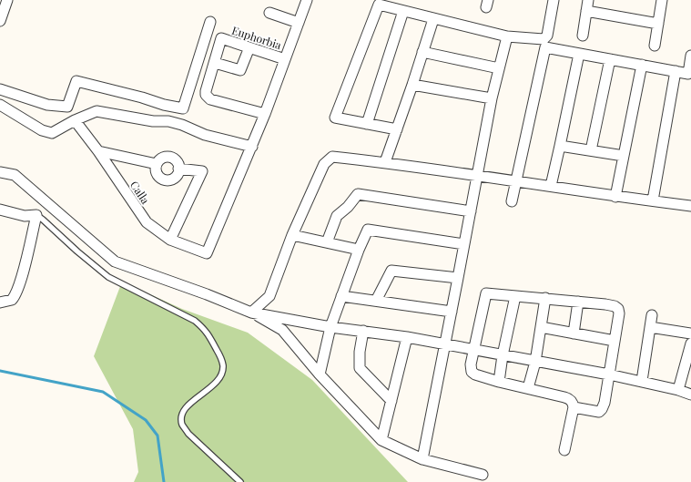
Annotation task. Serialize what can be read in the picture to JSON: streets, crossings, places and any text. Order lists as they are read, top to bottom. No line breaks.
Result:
{"streets":{"street":["Euphorbia","Calla"]}}
